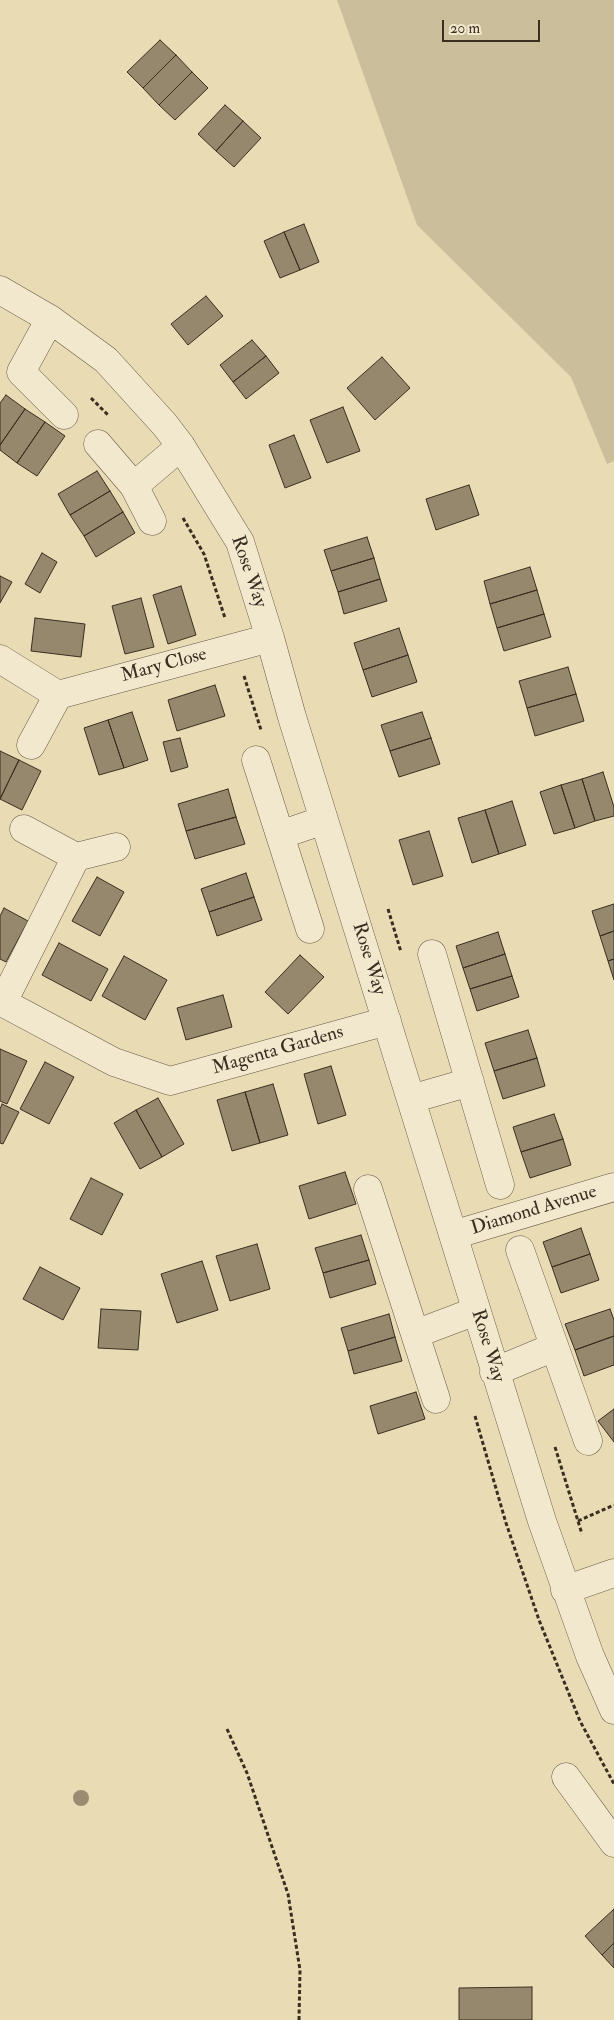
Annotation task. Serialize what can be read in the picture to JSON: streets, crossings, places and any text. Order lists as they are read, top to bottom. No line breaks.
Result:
{"streets":{"street":["Rose Way","Mary Close","Magenta Gardens","Diamond Avenue"]},"crossings":[["Rose Way","Mary Close"],["Rose Way","Magenta Gardens"],["Rose Way","Diamond Avenue"]],"scale_bar":"20 m"}
